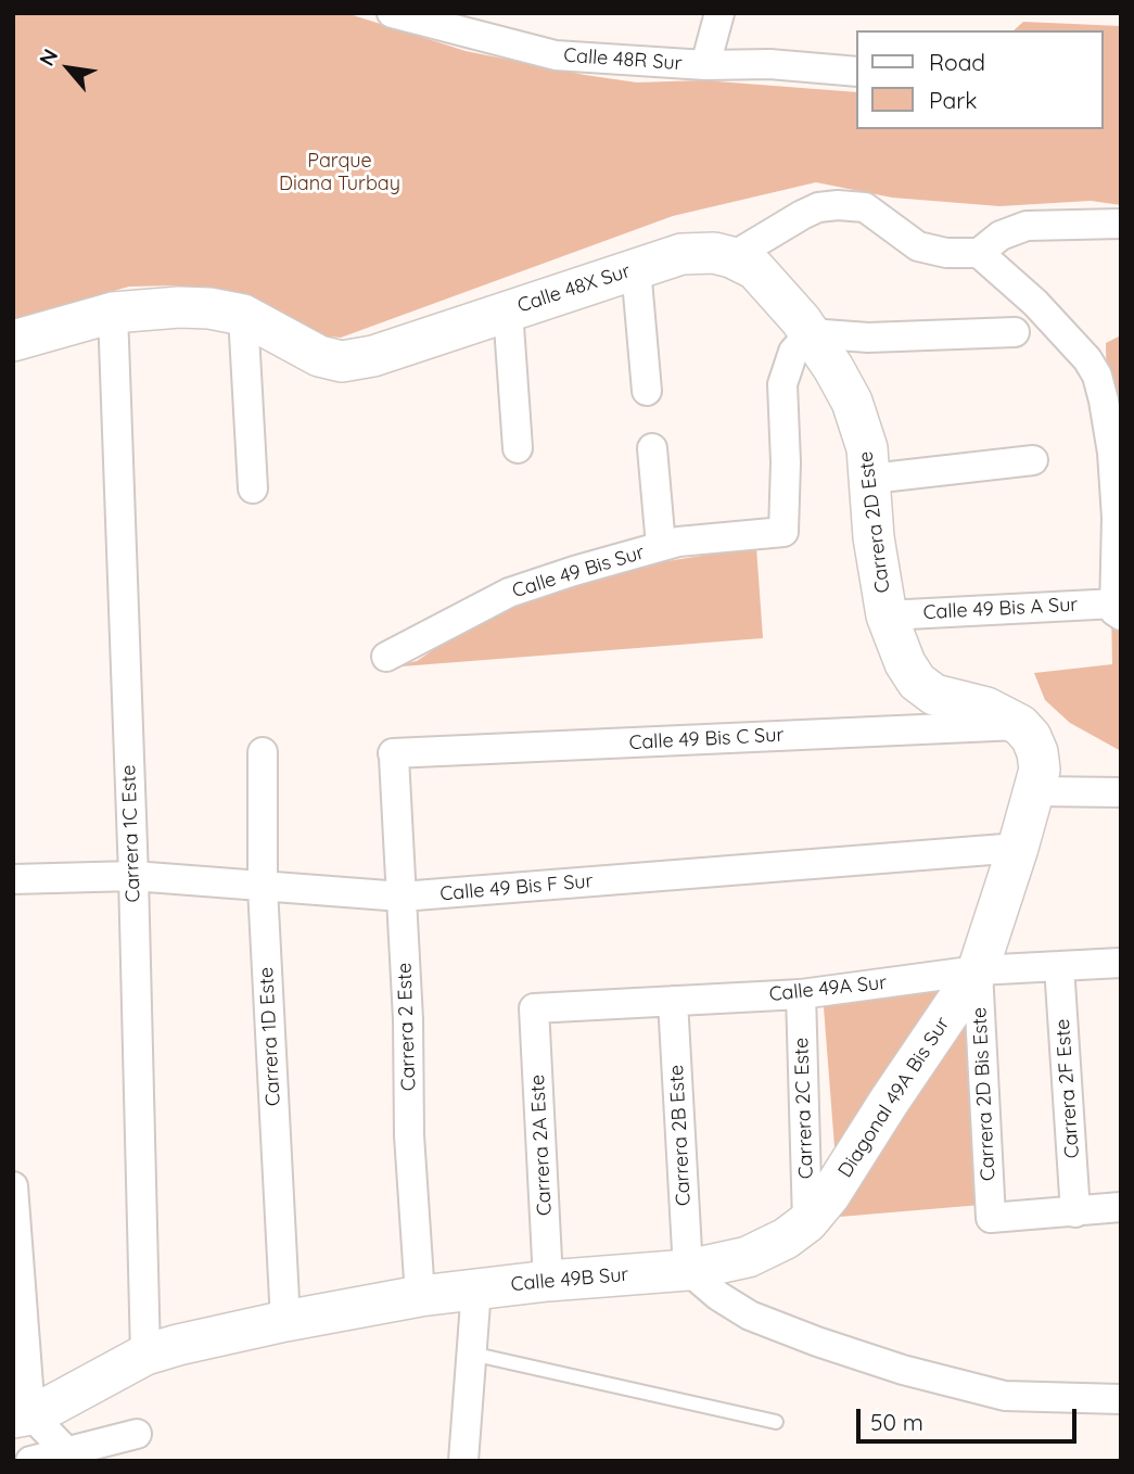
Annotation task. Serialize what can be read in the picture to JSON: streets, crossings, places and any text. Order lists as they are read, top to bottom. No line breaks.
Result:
{"streets":{"street":["Calle 48R Sur","Calle 48X Sur","Carrera 2D Este","Calle 49 Bis Sur","Calle 49 Bis A Sur","Calle 49 Bis C Sur","Carrera 1C Este","Calle 49 Bis F Sur","Calle 49A Sur","Carrera 2 Este","Carrera 1D Este","Carrera 2F Este","Carrera 2D Bis Este","Diagonal 49A Bis Sur","Carrera 2C Este","Carrera 2B Este","Carrera 2A Este","Calle 49B Sur"]},"crossings":[["Calle 48X Sur","Carrera 2D Este"],["Calle 48X Sur","Carrera 1C Este"],["Carrera 2D Este","Calle 49 Bis Sur"],["Carrera 2D Este","Calle 49 Bis A Sur"],["Carrera 2D Este","Calle 49 Bis C Sur"],["Calle 49 Bis C Sur","Carrera 2 Este"],["Carrera 1C Este","Calle 49 Bis F Sur"],["Carrera 1C Este","Calle 49B Sur"],["Calle 49 Bis F Sur","Carrera 2 Este"],["Calle 49 Bis F Sur","Carrera 1D Este"],["Calle 49A Sur","Carrera 2F Este"],["Calle 49A Sur","Carrera 2D Bis Este"],["Calle 49A Sur","Diagonal 49A Bis Sur"],["Calle 49A Sur","Carrera 2C Este"],["Calle 49A Sur","Carrera 2B Este"],["Calle 49A Sur","Carrera 2A Este"],["Carrera 2 Este","Calle 49B Sur"],["Carrera 1D Este","Calle 49B Sur"],["Carrera 2F Este","Carrera 2D Bis Este"],["Carrera 2D Bis Este","Diagonal 49A Bis Sur"],["Diagonal 49A Bis Sur","Carrera 2C Este"],["Diagonal 49A Bis Sur","Carrera 2B Este"],["Diagonal 49A Bis Sur","Calle 49B Sur"],["Carrera 2B Este","Calle 49B Sur"],["Carrera 2A Este","Calle 49B Sur"]],"parks":["Parque Diana Turbay"],"legend":["Road","Park"],"scale_bar":"50 m","north":"top left"}
